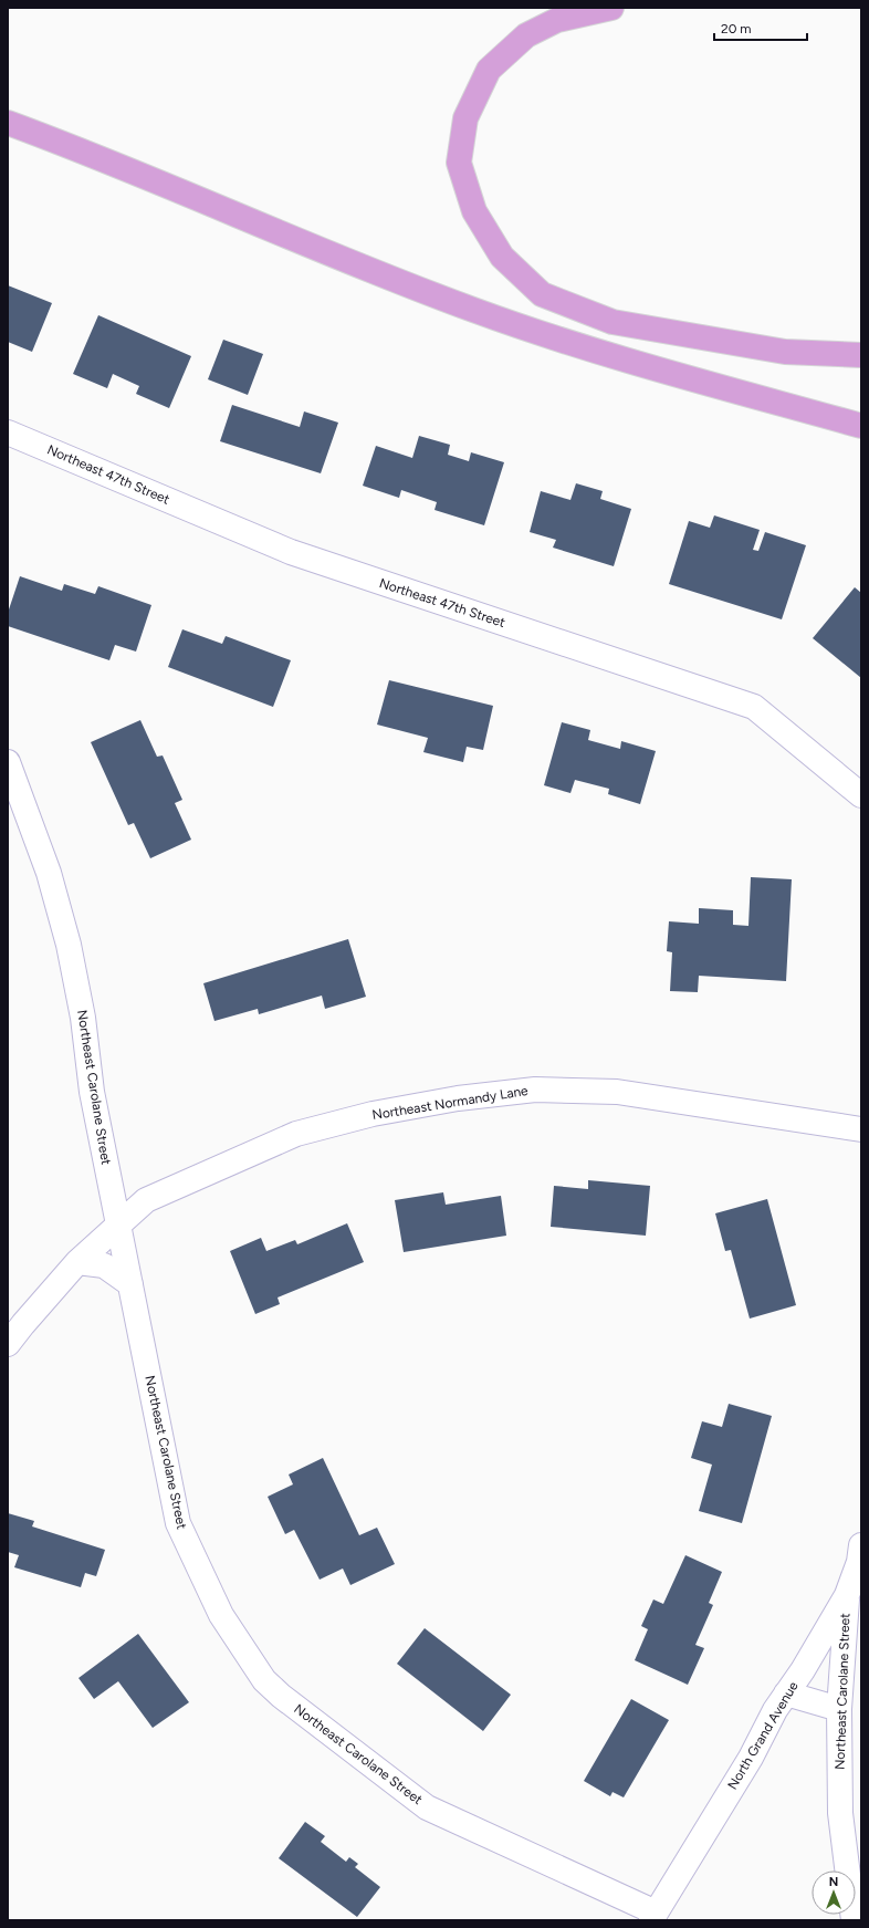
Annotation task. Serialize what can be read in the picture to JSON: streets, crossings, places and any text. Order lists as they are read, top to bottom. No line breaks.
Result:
{"streets":{"street":["Northeast 47th Street","Northeast Carolane Street","Northeast Normandy Lane","North Grand Avenue"]},"crossings":[["Northeast Carolane Street","Northeast Normandy Lane"],["Northeast Carolane Street","North Grand Avenue"]],"scale_bar":"20 m","north":"top"}
